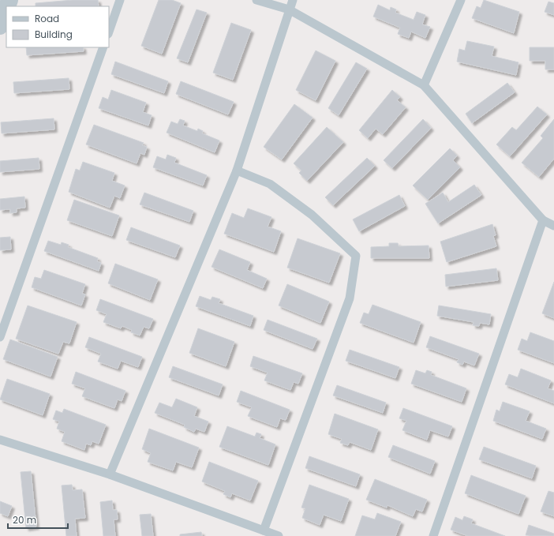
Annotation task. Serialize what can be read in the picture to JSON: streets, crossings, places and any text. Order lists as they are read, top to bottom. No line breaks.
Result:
{"legend":["Road","Building"],"scale_bar":"20 m"}
